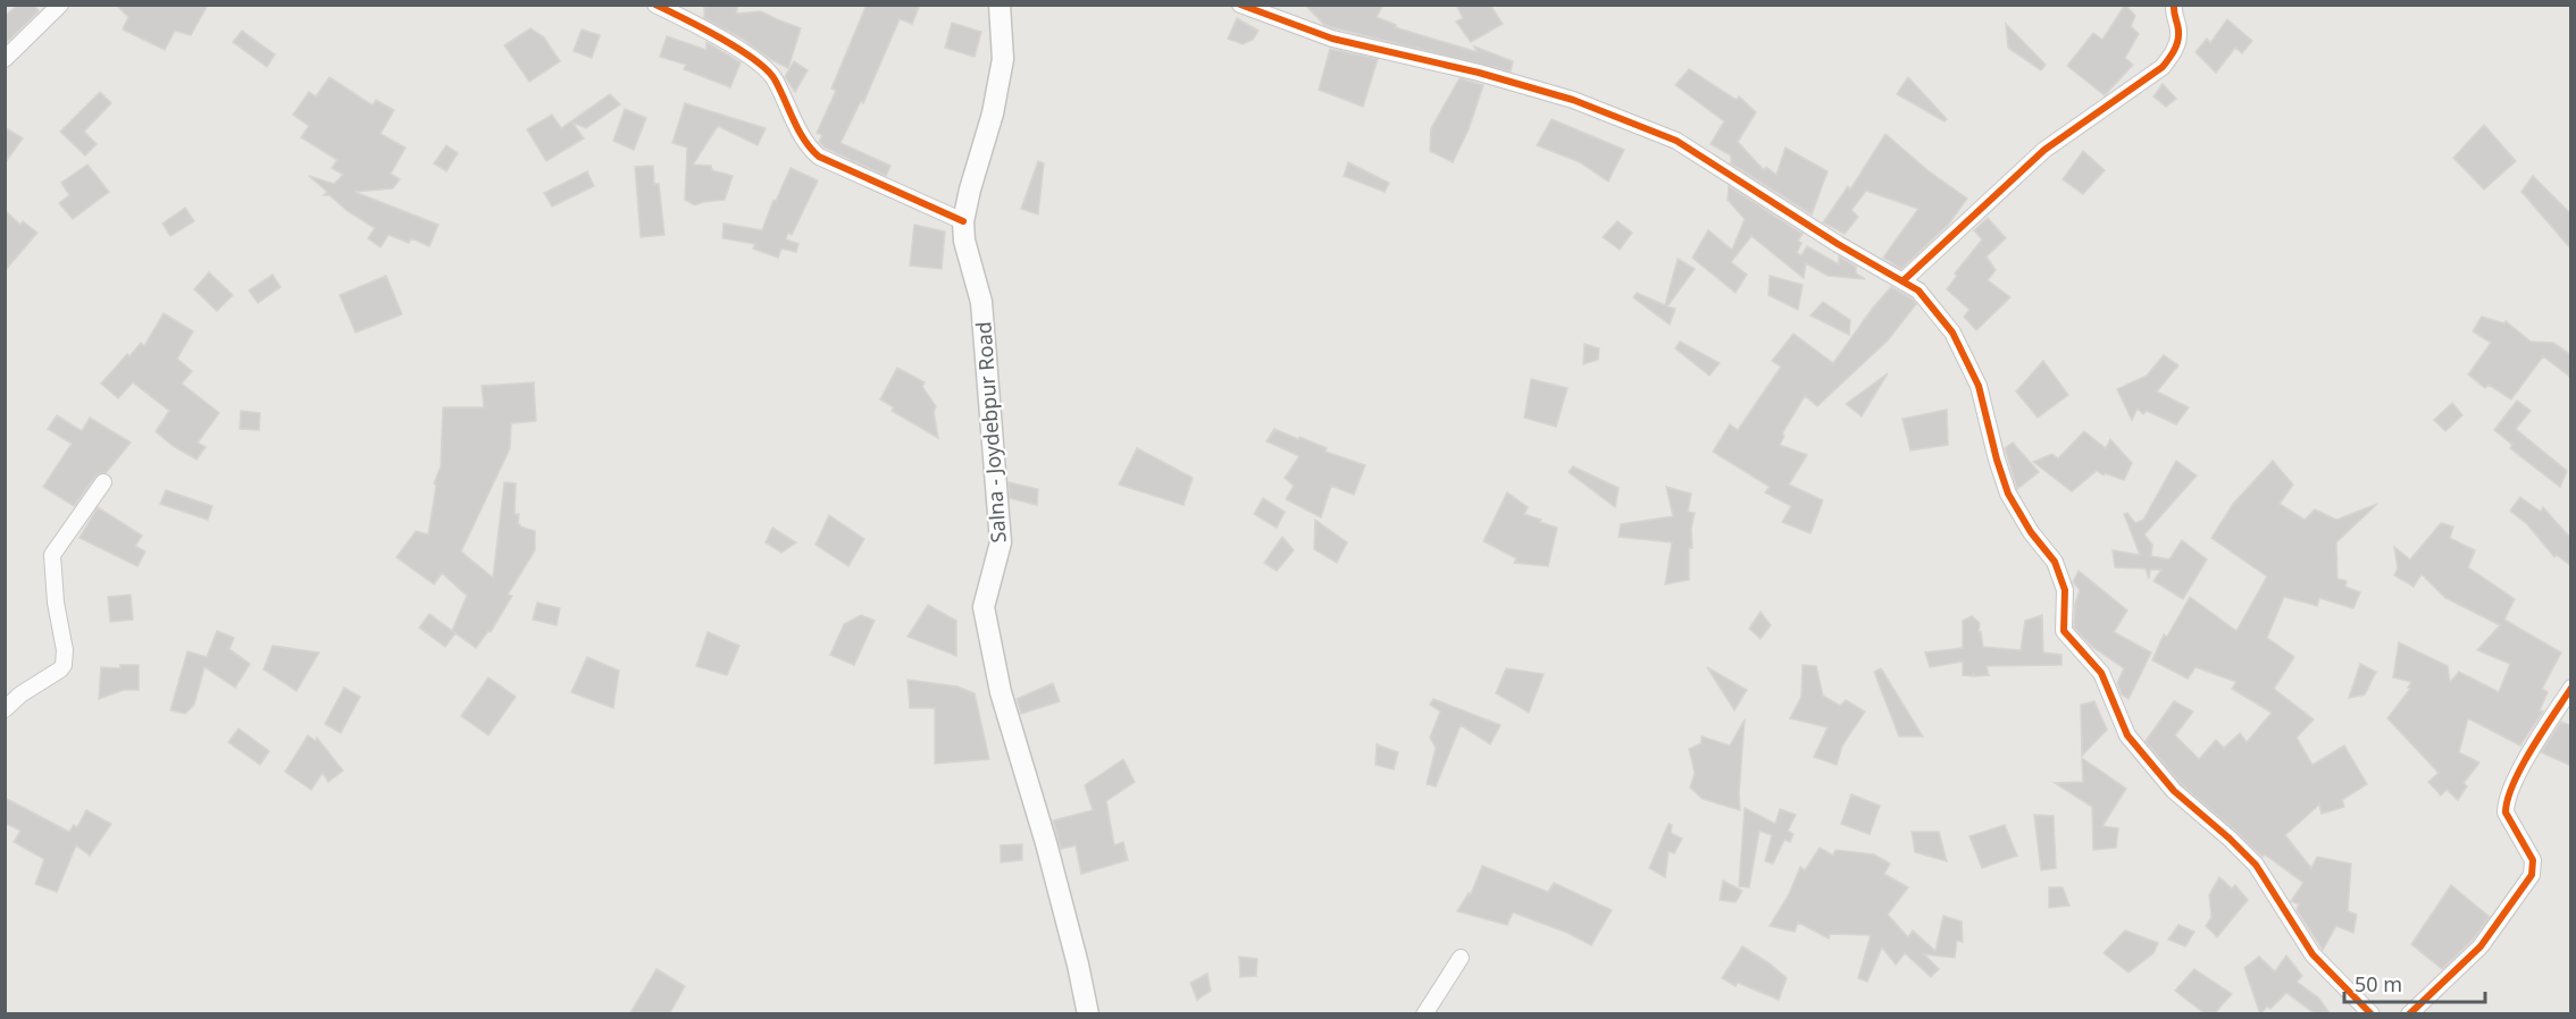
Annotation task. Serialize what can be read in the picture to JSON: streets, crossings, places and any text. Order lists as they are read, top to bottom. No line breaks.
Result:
{"streets":{"main road":["Salna - Joydebpur Road"]},"scale_bar":"50 m"}
